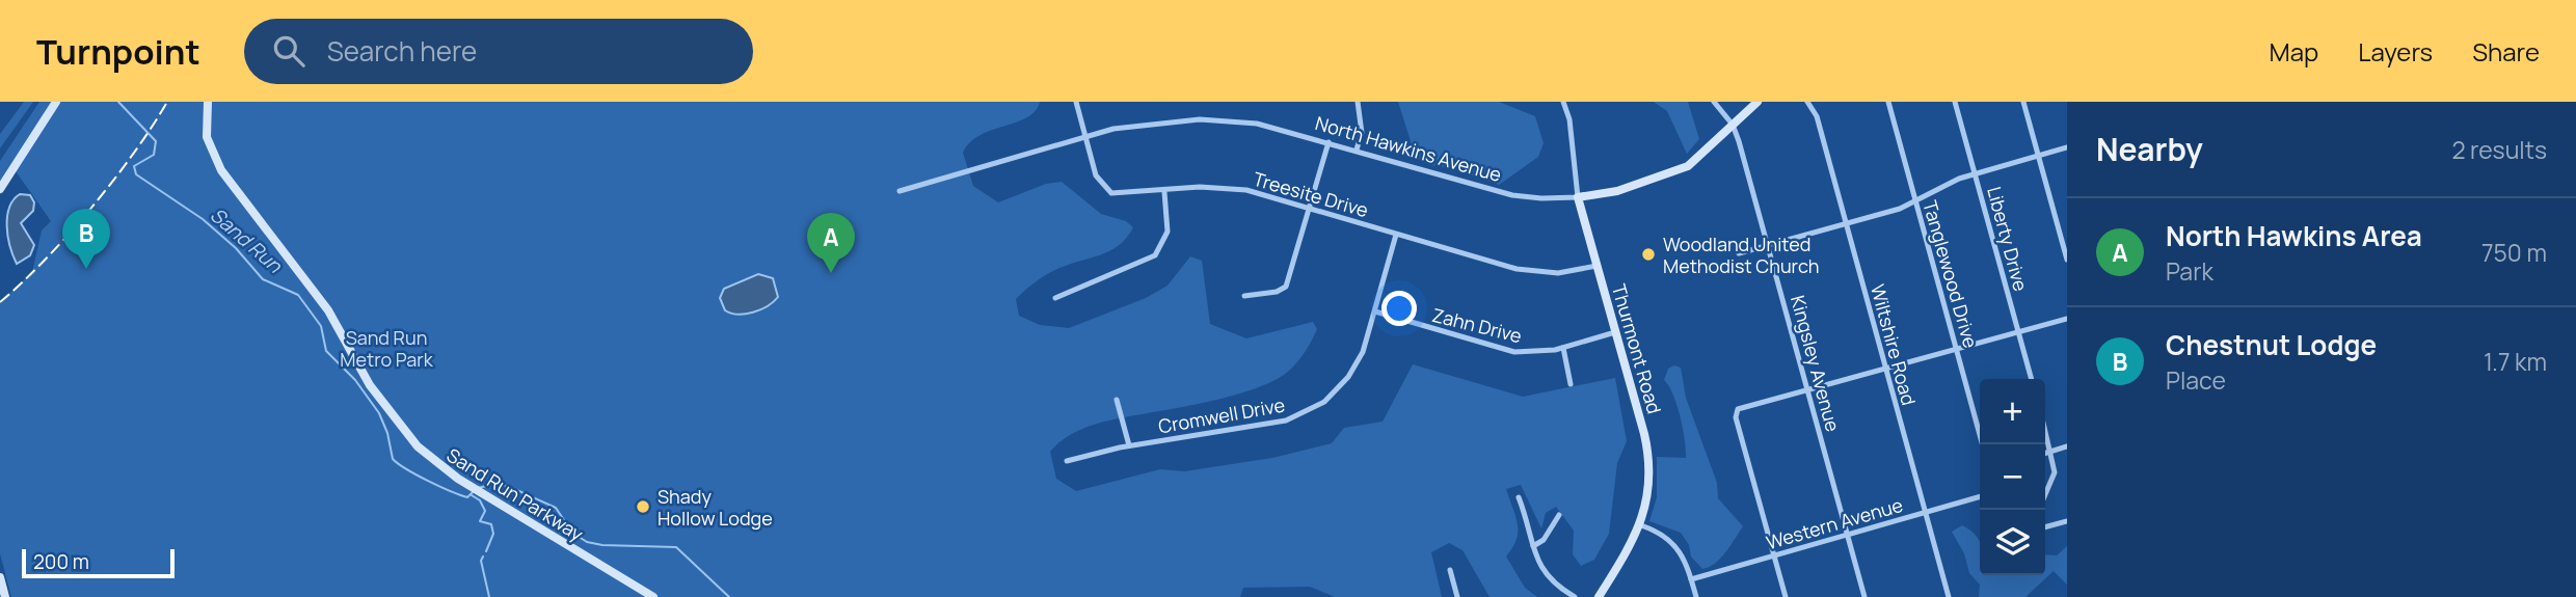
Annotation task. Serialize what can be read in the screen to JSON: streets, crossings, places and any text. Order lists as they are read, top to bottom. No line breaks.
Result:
{"streets":{"street":["North Hawkins Avenue","Treesite Drive","Liberty Drive","Tanglewood Drive","Zahn Drive","Wiltshire Road","Thurmont Road","Kingsley Avenue","Cromwell Drive","Sand Run Parkway","Western Avenue"]},"crossings":[["North Hawkins Avenue","Treesite Drive"],["North Hawkins Avenue","Thurmont Road"],["North Hawkins Avenue","Kingsley Avenue"],["Treesite Drive","Thurmont Road"],["Treesite Drive","Cromwell Drive"],["Zahn Drive","Thurmont Road"],["Zahn Drive","Cromwell Drive"],["Wiltshire Road","Western Avenue"],["Kingsley Avenue","Western Avenue"]],"water":["Sand Run"],"parks":["Sand Run Metro Park"],"places":["Woodland United Methodist Church","Shady Hollow Lodge"],"scale_bar":"200 m","page":{"header":"Turnpoint","search":"Search here","nav":["Map","Layers","Share"],"heading":["Nearby","2 results"],"list":[{"mark":"A","name":"North Hawkins Area","note":"Park","value":"750 m"},{"mark":"B","name":"Chestnut Lodge","note":"Place","value":"1.7 km"}],"pins":["B","A"],"map_buttons":["+","−"],"scale":"200 m"}}
